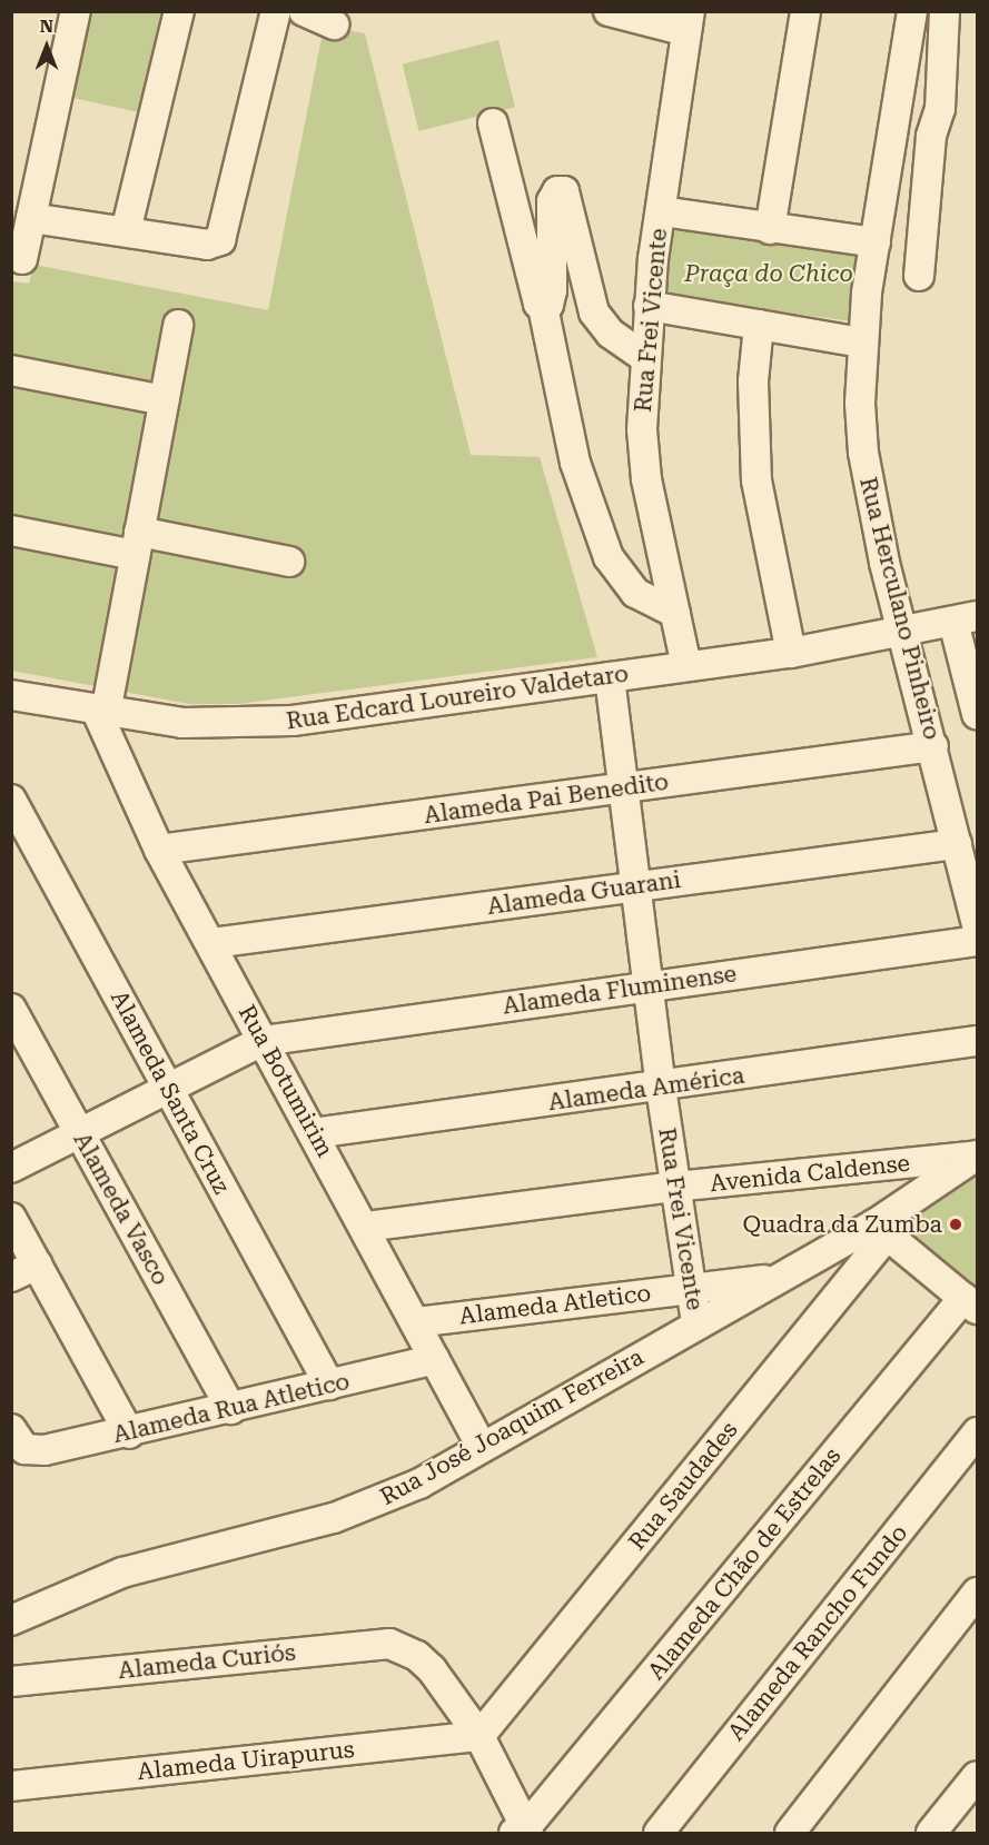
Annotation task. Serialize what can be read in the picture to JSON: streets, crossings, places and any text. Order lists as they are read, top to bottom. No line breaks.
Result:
{"streets":{"street":["Rua Frei Vicente","Rua Herculano Pinheiro","Rua Edcard Loureiro Valdetaro","Alameda Pai Benedito","Alameda Guarani","Alameda Fluminense","Rua Botumirim","Alameda América","Alameda Santa Cruz","Avenida Caldense","Alameda Vasco","Alameda Atletico","Alameda Rua Atletico","Rua José Joaquim Ferreira","Rua Saudades","Alameda Chão de Estrelas","Alameda Rancho Fundo","Alameda Curiós","Alameda Uirapurus"]},"crossings":[["Rua Frei Vicente","Rua Edcard Loureiro Valdetaro"],["Rua Frei Vicente","Alameda Pai Benedito"],["Rua Frei Vicente","Alameda Guarani"],["Rua Frei Vicente","Alameda Fluminense"],["Rua Frei Vicente","Alameda América"],["Rua Frei Vicente","Avenida Caldense"],["Rua Frei Vicente","Alameda Atletico"],["Rua Frei Vicente","Rua José Joaquim Ferreira"],["Rua Herculano Pinheiro","Rua Edcard Loureiro Valdetaro"],["Rua Herculano Pinheiro","Alameda Pai Benedito"],["Rua Herculano Pinheiro","Alameda Guarani"],["Rua Edcard Loureiro Valdetaro","Rua Botumirim"],["Alameda Pai Benedito","Rua Botumirim"],["Alameda Guarani","Rua Botumirim"],["Alameda Fluminense","Rua Botumirim"],["Alameda Fluminense","Alameda Santa Cruz"],["Alameda Fluminense","Alameda Vasco"],["Rua Botumirim","Alameda América"],["Rua Botumirim","Avenida Caldense"],["Rua Botumirim","Alameda Atletico"],["Rua Botumirim","Alameda Rua Atletico"],["Rua Botumirim","Rua José Joaquim Ferreira"],["Alameda Santa Cruz","Alameda Rua Atletico"],["Avenida Caldense","Rua José Joaquim Ferreira"],["Alameda Vasco","Alameda Rua Atletico"],["Alameda Atletico","Rua José Joaquim Ferreira"],["Rua José Joaquim Ferreira","Rua Saudades"],["Rua Saudades","Alameda Curiós"],["Rua Saudades","Alameda Uirapurus"],["Alameda Curiós","Alameda Uirapurus"]],"parks":["Praça do Chico"],"places":["Quadra da Zumba"],"north":"top"}
